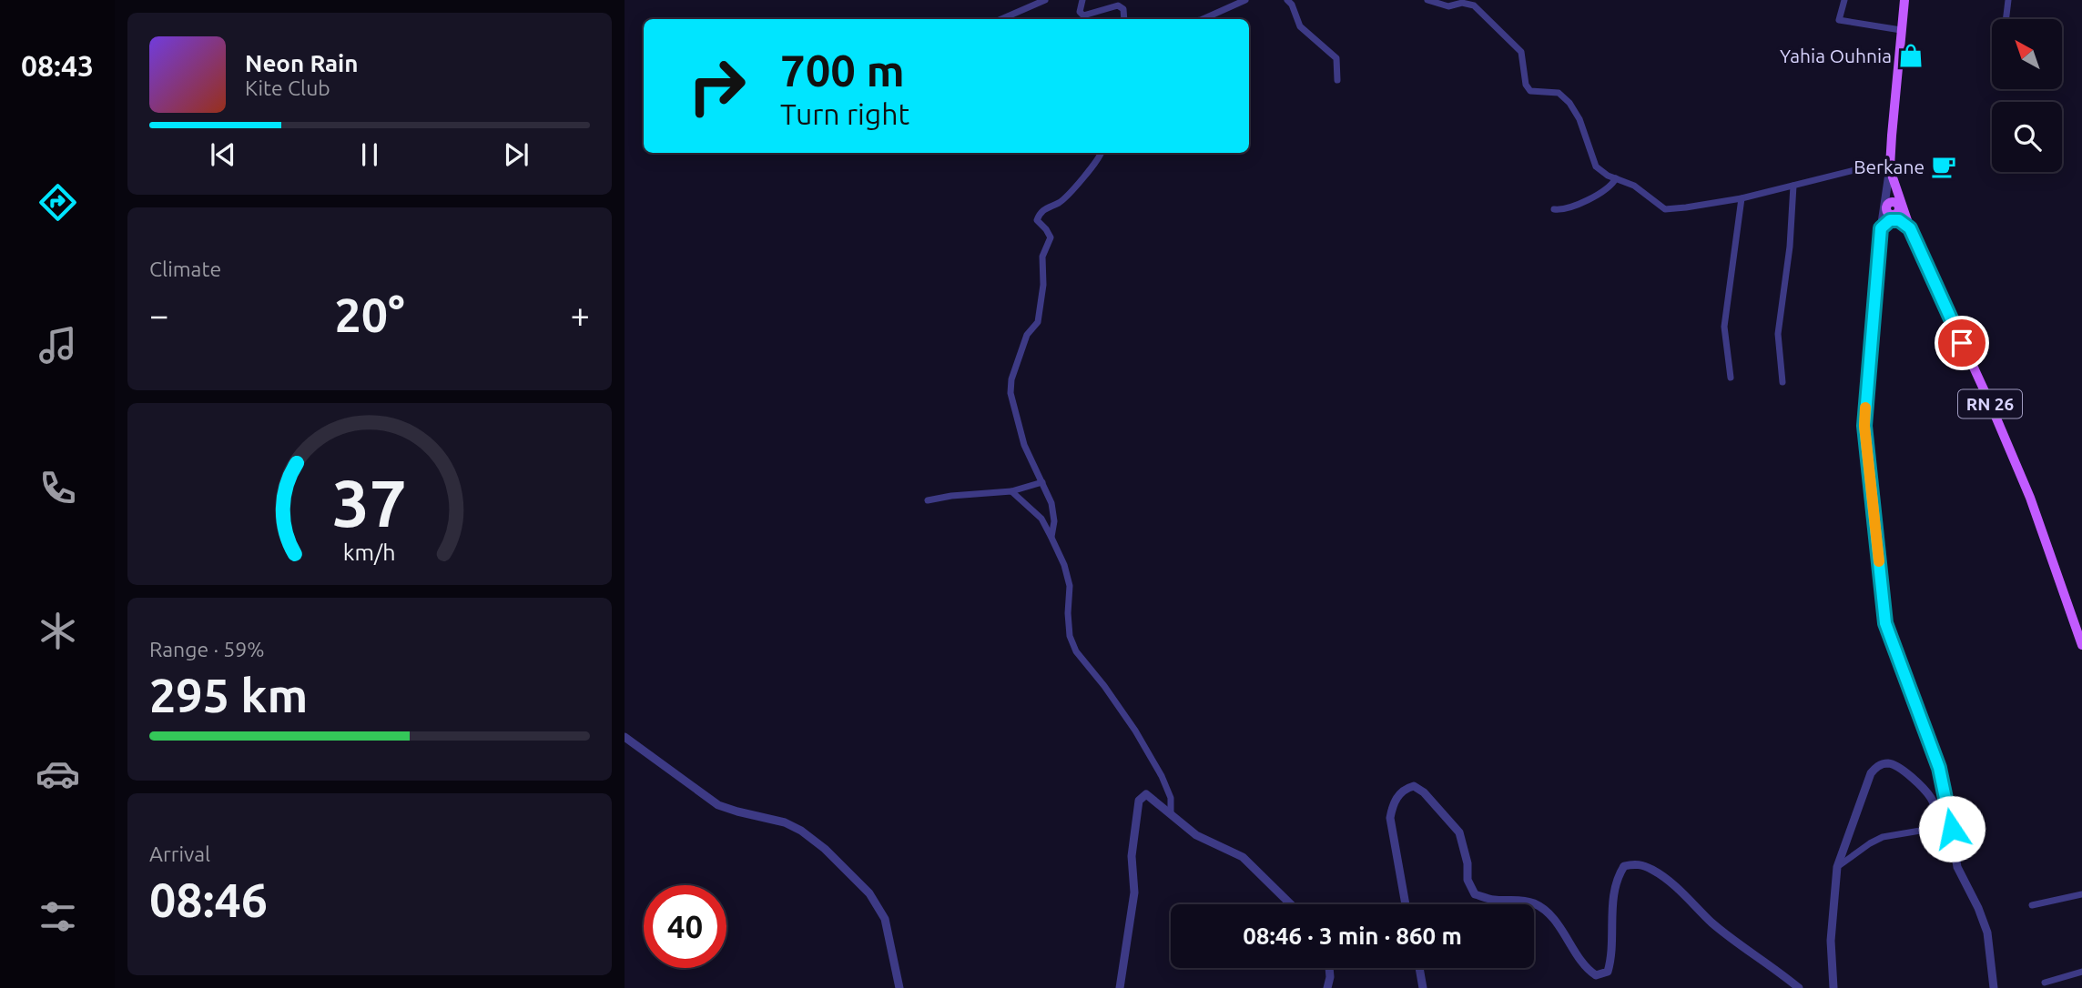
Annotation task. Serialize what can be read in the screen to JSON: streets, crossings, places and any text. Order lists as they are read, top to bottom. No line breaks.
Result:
{"streets":{"main road":["RN 26"]},"places":{"shop":["Yahia Ouhnia"],"cafe":["Berkane"]},"north":"top left","page":{"tabs":"08:43","turn":["700 m","Turn right"],"song":["Neon Rain","Kite Club"],"tile":["Climate",["Range · 59%","295 km"],["Arrival","08:46"]],"heat":["−","20°","+"],"limit":"40","trip":"08:46 · 3 min · 860 m","gauge":["37","km/h"]}}
